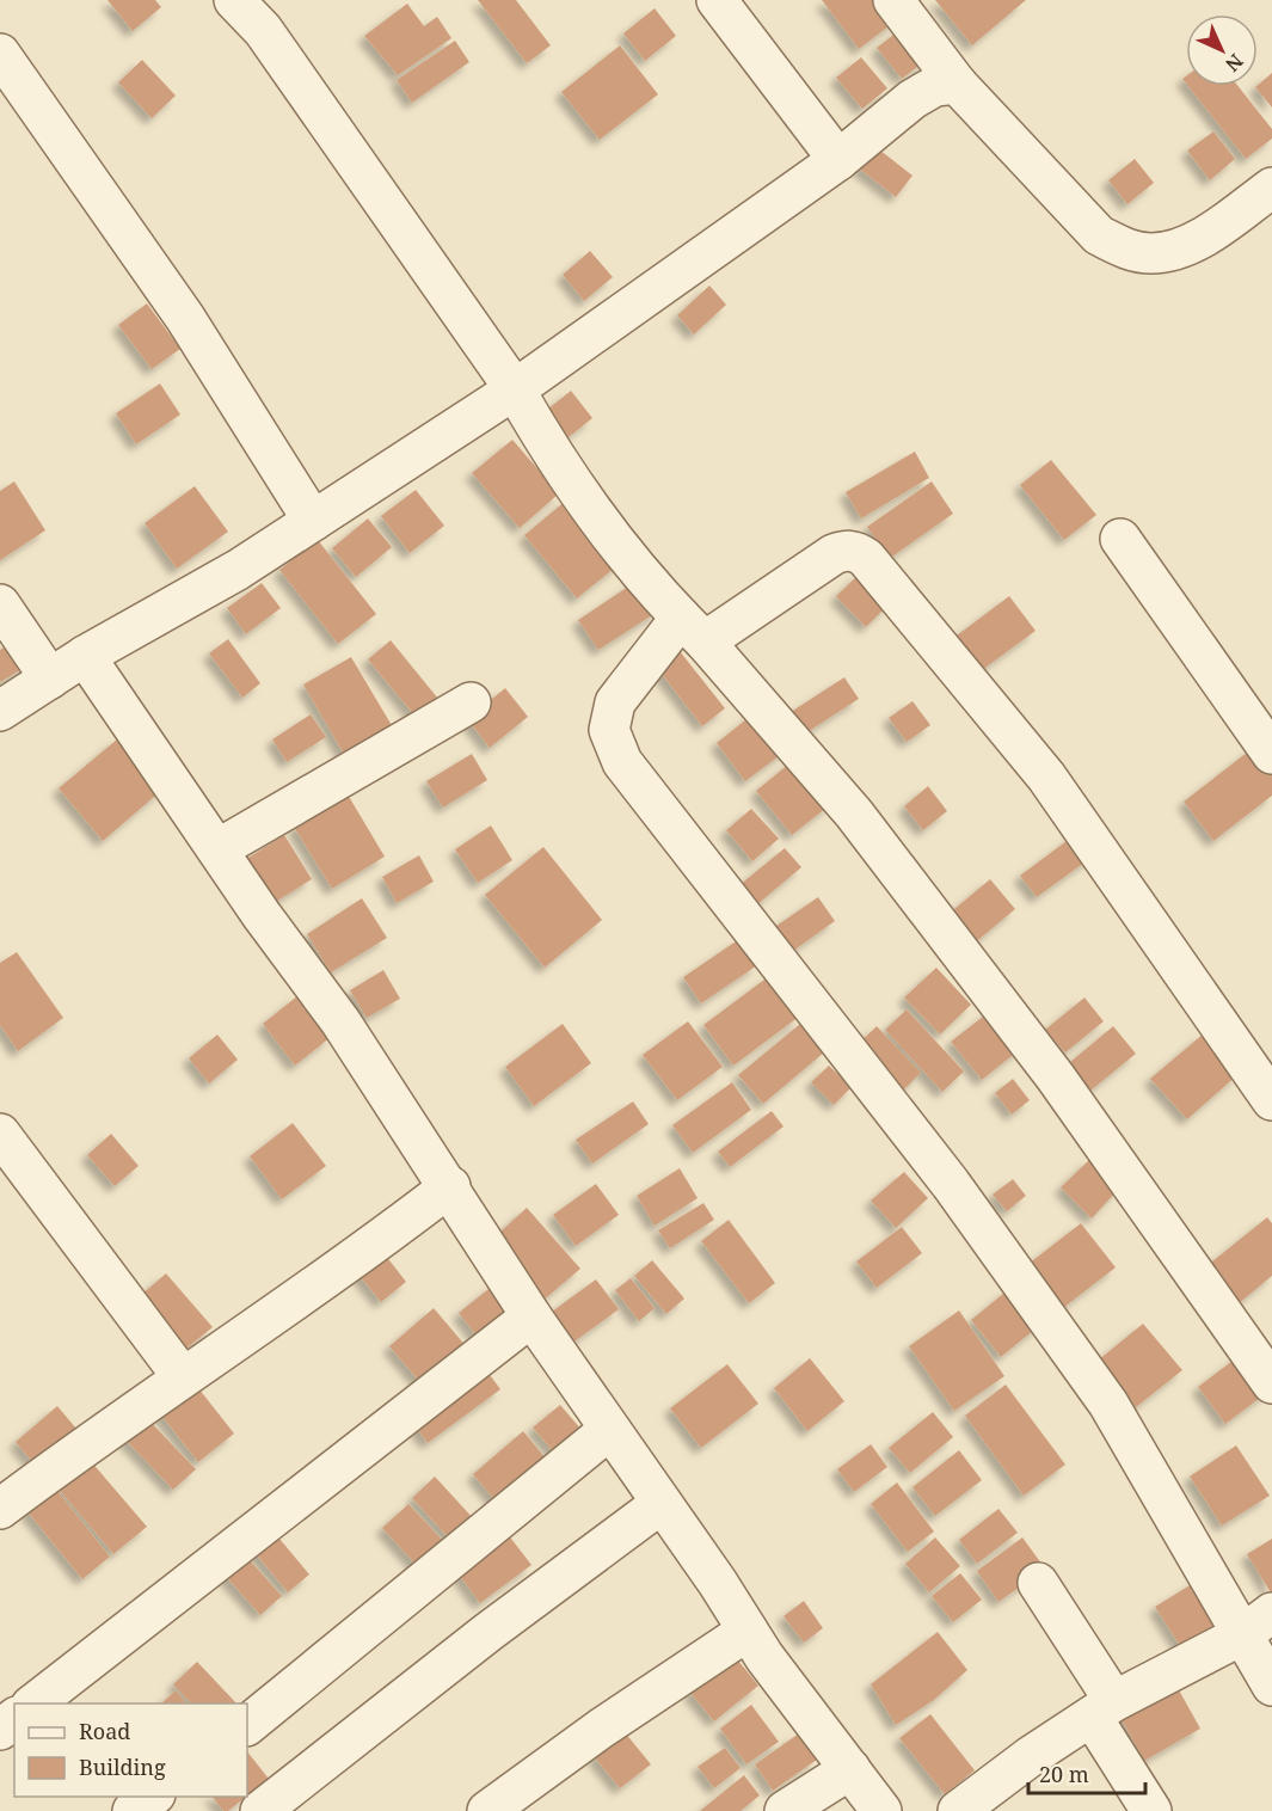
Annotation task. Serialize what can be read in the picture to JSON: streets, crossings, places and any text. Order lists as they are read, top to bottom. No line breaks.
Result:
{"legend":["Road","Building"],"scale_bar":"20 m","north":"bottom right"}
